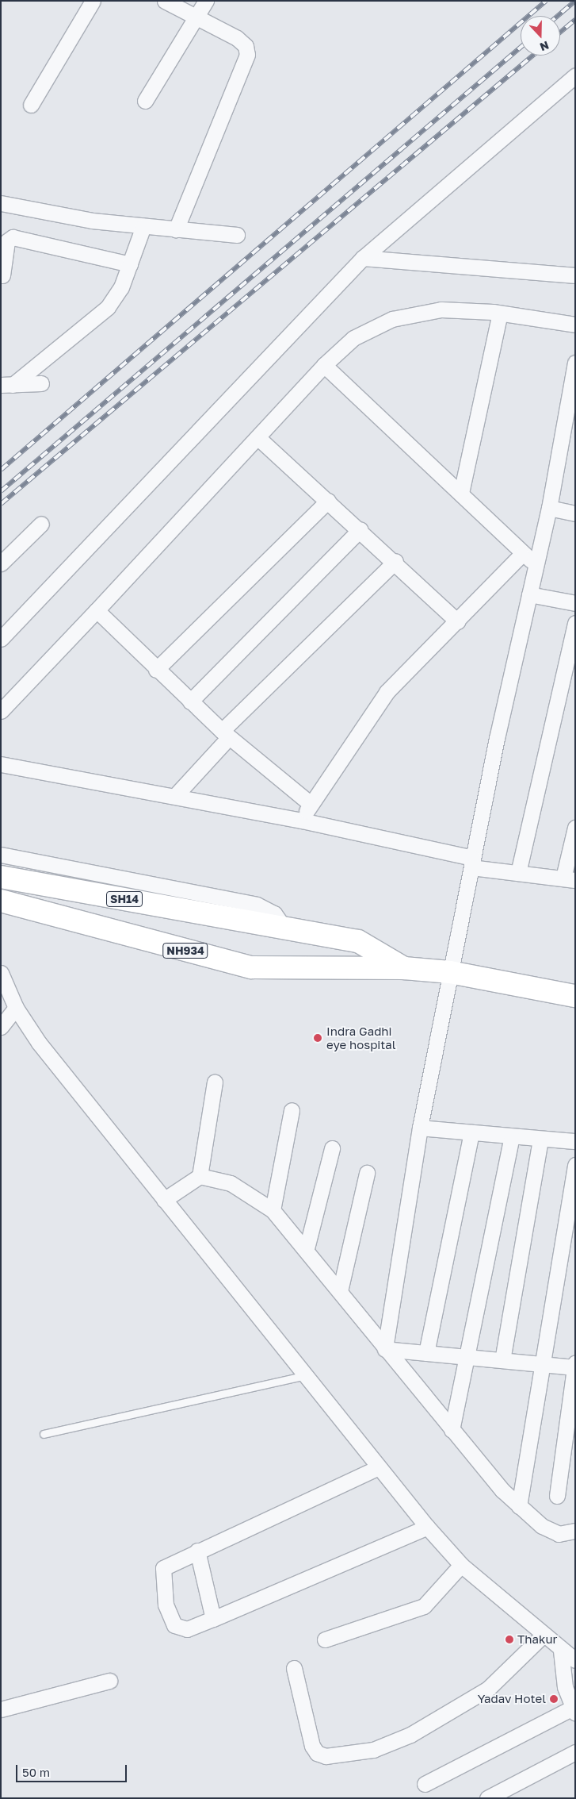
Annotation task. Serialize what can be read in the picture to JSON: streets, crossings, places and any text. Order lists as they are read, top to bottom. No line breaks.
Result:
{"streets":{"main road":["SH14","NH934"]},"crossings":[["SH14","NH934"]],"places":["Indra Gadhi eye hospital","Thakur","Yadav Hotel"],"scale_bar":"50 m","north":"bottom"}
